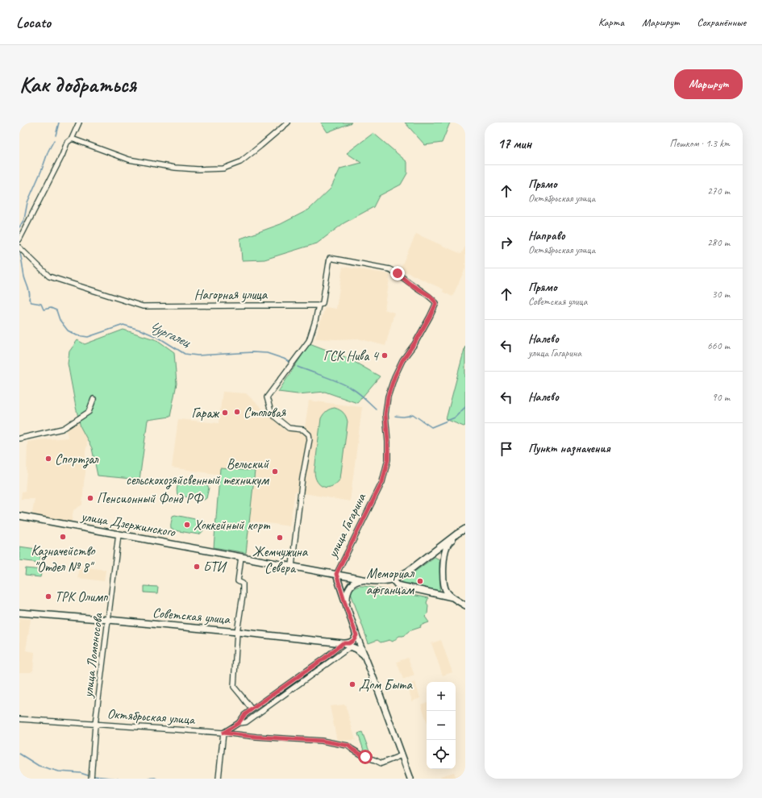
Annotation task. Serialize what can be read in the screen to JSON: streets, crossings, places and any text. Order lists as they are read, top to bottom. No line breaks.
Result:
{"streets":{"main road":["улица Дзержинского","улица Гагарина","Советская улица"],"street":["Нагорная улица","улица Ломоносова","Октябрьская улица"]},"crossings":[["Нагорная улица","улица Гагарина"],["улица Дзержинского","улица Гагарина"],["улица Дзержинского","улица Ломоносова"],["улица Гагарина","Советская улица"],["улица Гагарина","Октябрьская улица"],["Советская улица","улица Ломоносова"],["улица Ломоносова","Октябрьская улица"]],"water":["Чургалец"],"places":["ГСК Нива 4","Столовая","Гараж","Спортзал","Вельский сельскохозяйсвенный техникум","Пенсионный Фонд РФ","Хоккейный корт","Казначейство \"Отдел № 8\"","Жемчужина Севера","БТИ","Мемориал афганцам","ТРК Олимп","Дом Быта"],"page":{"header":"Locato","nav":["Карта","Маршрут","Сохранённые"],"buttons":"Маршрут","title":"Как добраться","heading":["17 мин","Пешком · 1.3 km"],"list":[["Прямо","Октябрьская улица","270 m"],["Направо","Октябрьская улица","280 m"],["Прямо","Советская улица","30 m"],["Налево","улица Гагарина","660 m"],["Налево","90 m"],"Пункт назначения"],"map_buttons":["+","−"]}}
